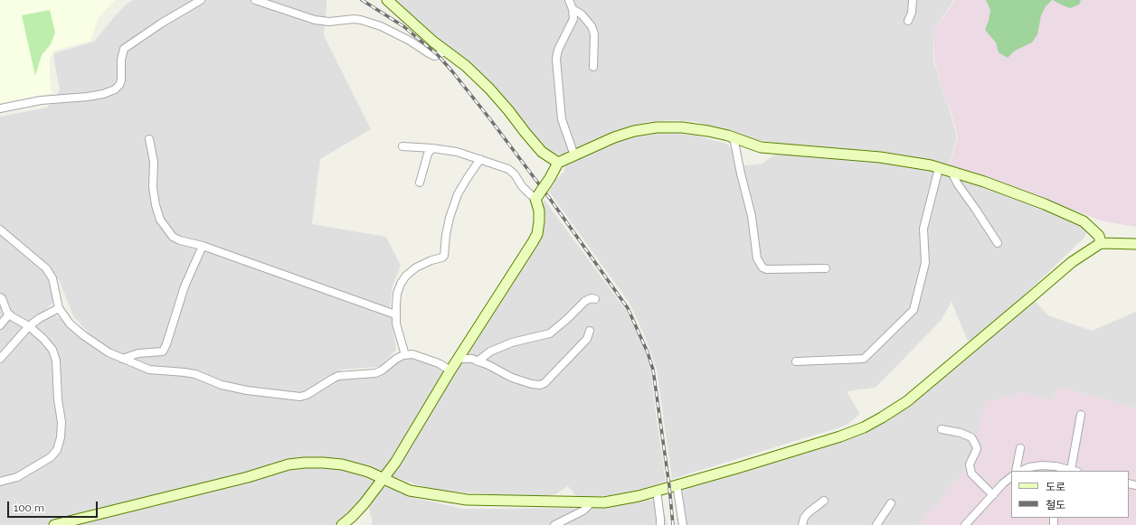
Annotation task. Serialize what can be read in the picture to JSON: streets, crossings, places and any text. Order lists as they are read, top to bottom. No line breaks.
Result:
{"legend":["도로","철도"],"scale_bar":"100 m"}
